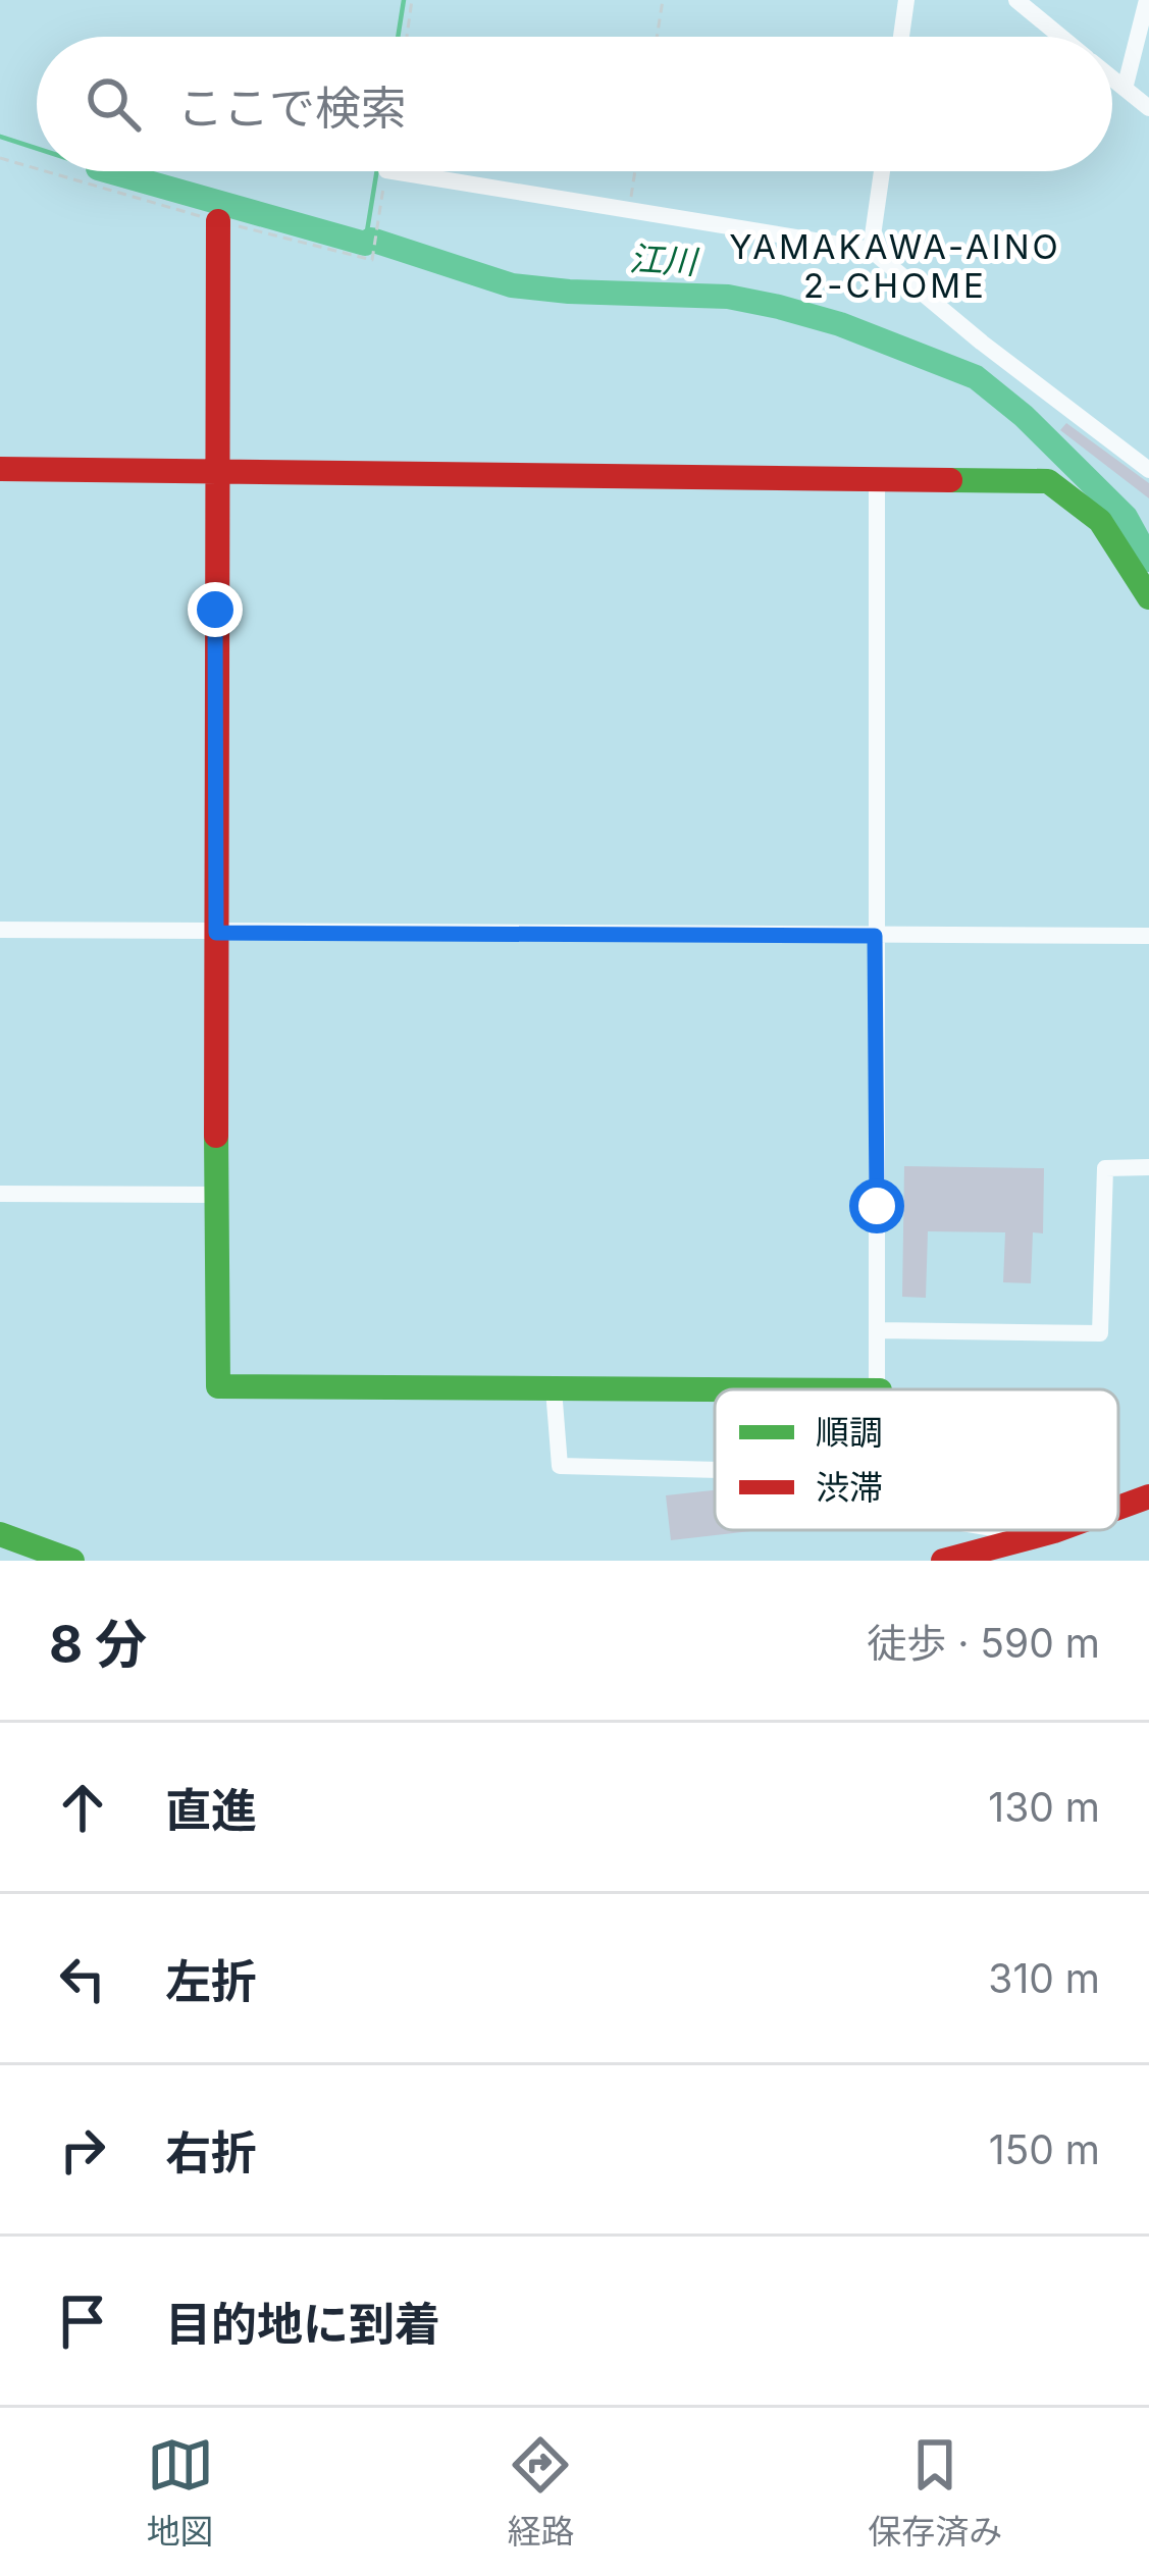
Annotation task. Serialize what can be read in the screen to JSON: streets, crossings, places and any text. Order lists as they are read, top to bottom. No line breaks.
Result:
{"districts":["YAMAKAWA-AINO 2-CHOME"],"water":["江川"],"legend":["順調","渋滞"],"page":{"search":"ここで検索","heading":["8 分","徒歩 · 590 m"],"list":[["直進","130 m"],["左折","310 m"],["右折","150 m"],"目的地に到着"],"nav":["地図","経路","保存済み"]}}
